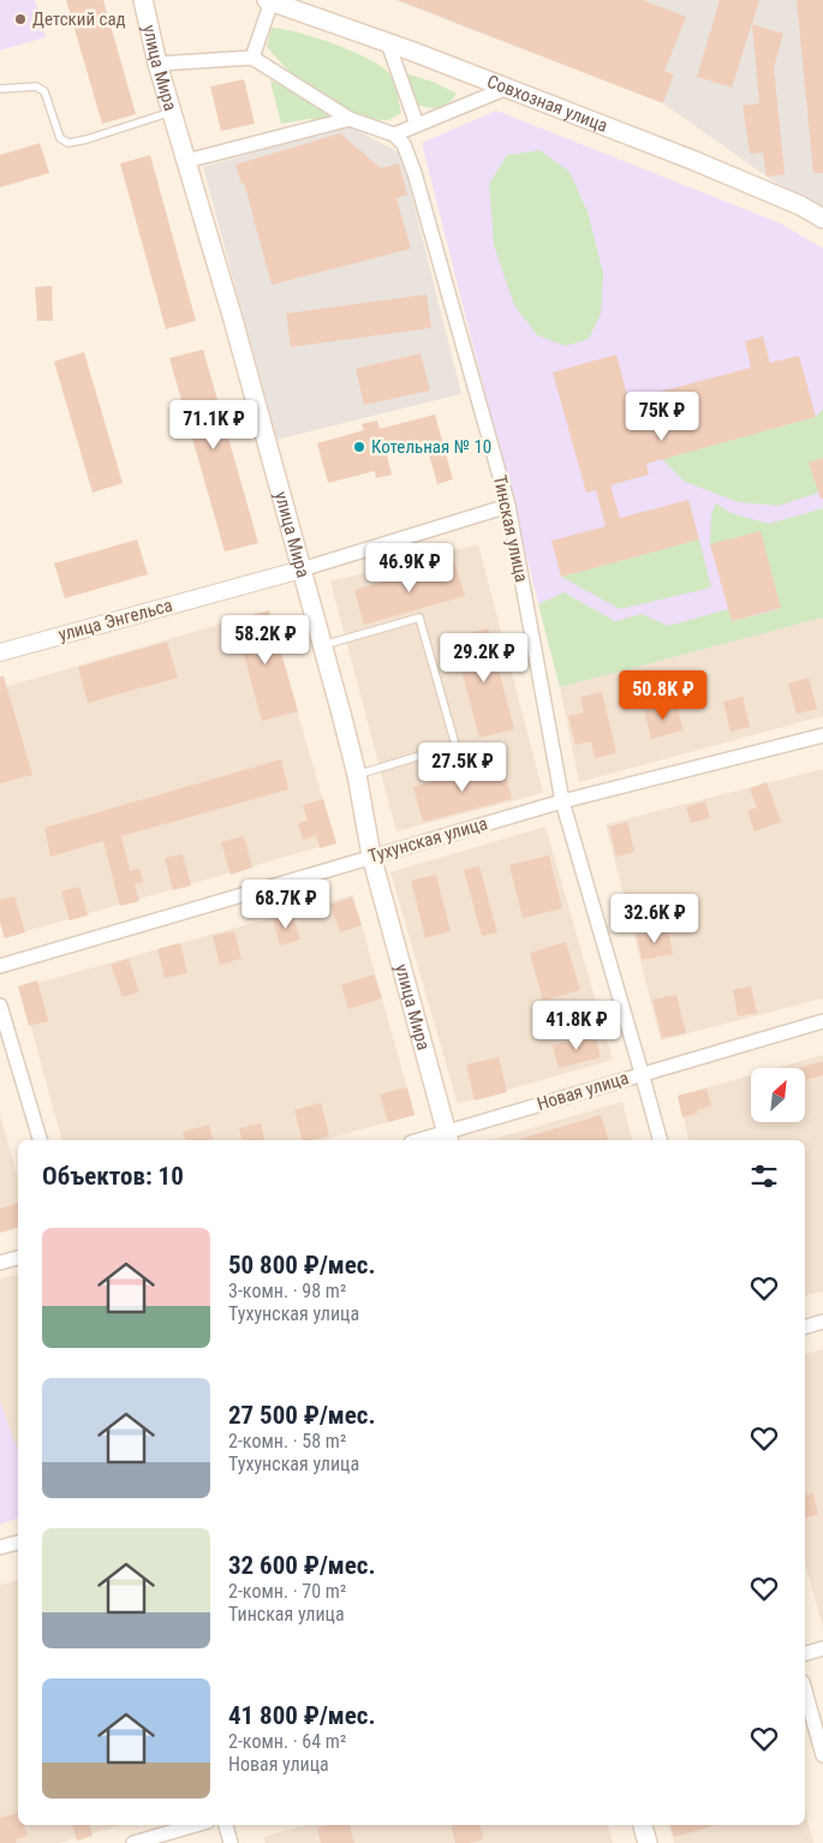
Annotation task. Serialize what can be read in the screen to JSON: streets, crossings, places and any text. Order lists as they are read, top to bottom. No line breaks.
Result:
{"streets":{"main road":["улица Мира","Совхозная улица"],"street":["Тинская улица","улица Энгельса","Тухунская улица","Новая улица"]},"crossings":[["улица Мира","улица Энгельса"],["улица Мира","Тухунская улица"],["улица Мира","Новая улица"],["Тинская улица","улица Энгельса"],["Тинская улица","Тухунская улица"],["Тинская улица","Новая улица"]],"places":["Детский сад","Котельная № 10"],"north":"top right","page":{"price":["75K ₽","71.1K ₽","46.9K ₽","58.2K ₽","29.2K ₽","50.8K ₽","27.5K ₽","68.7K ₽","32.6K ₽","41.8K ₽"],"heading":"Объектов: 10","list":[{"name":"50 800 ₽/мес.","note":"3-комн. · 98 m² · Тухунская улица"},{"name":"27 500 ₽/мес.","note":"2-комн. · 58 m² · Тухунская улица"},{"name":"32 600 ₽/мес.","note":"2-комн. · 70 m² · Тинская улица"},{"name":"41 800 ₽/мес.","note":"2-комн. · 64 m² · Новая улица"}]}}
